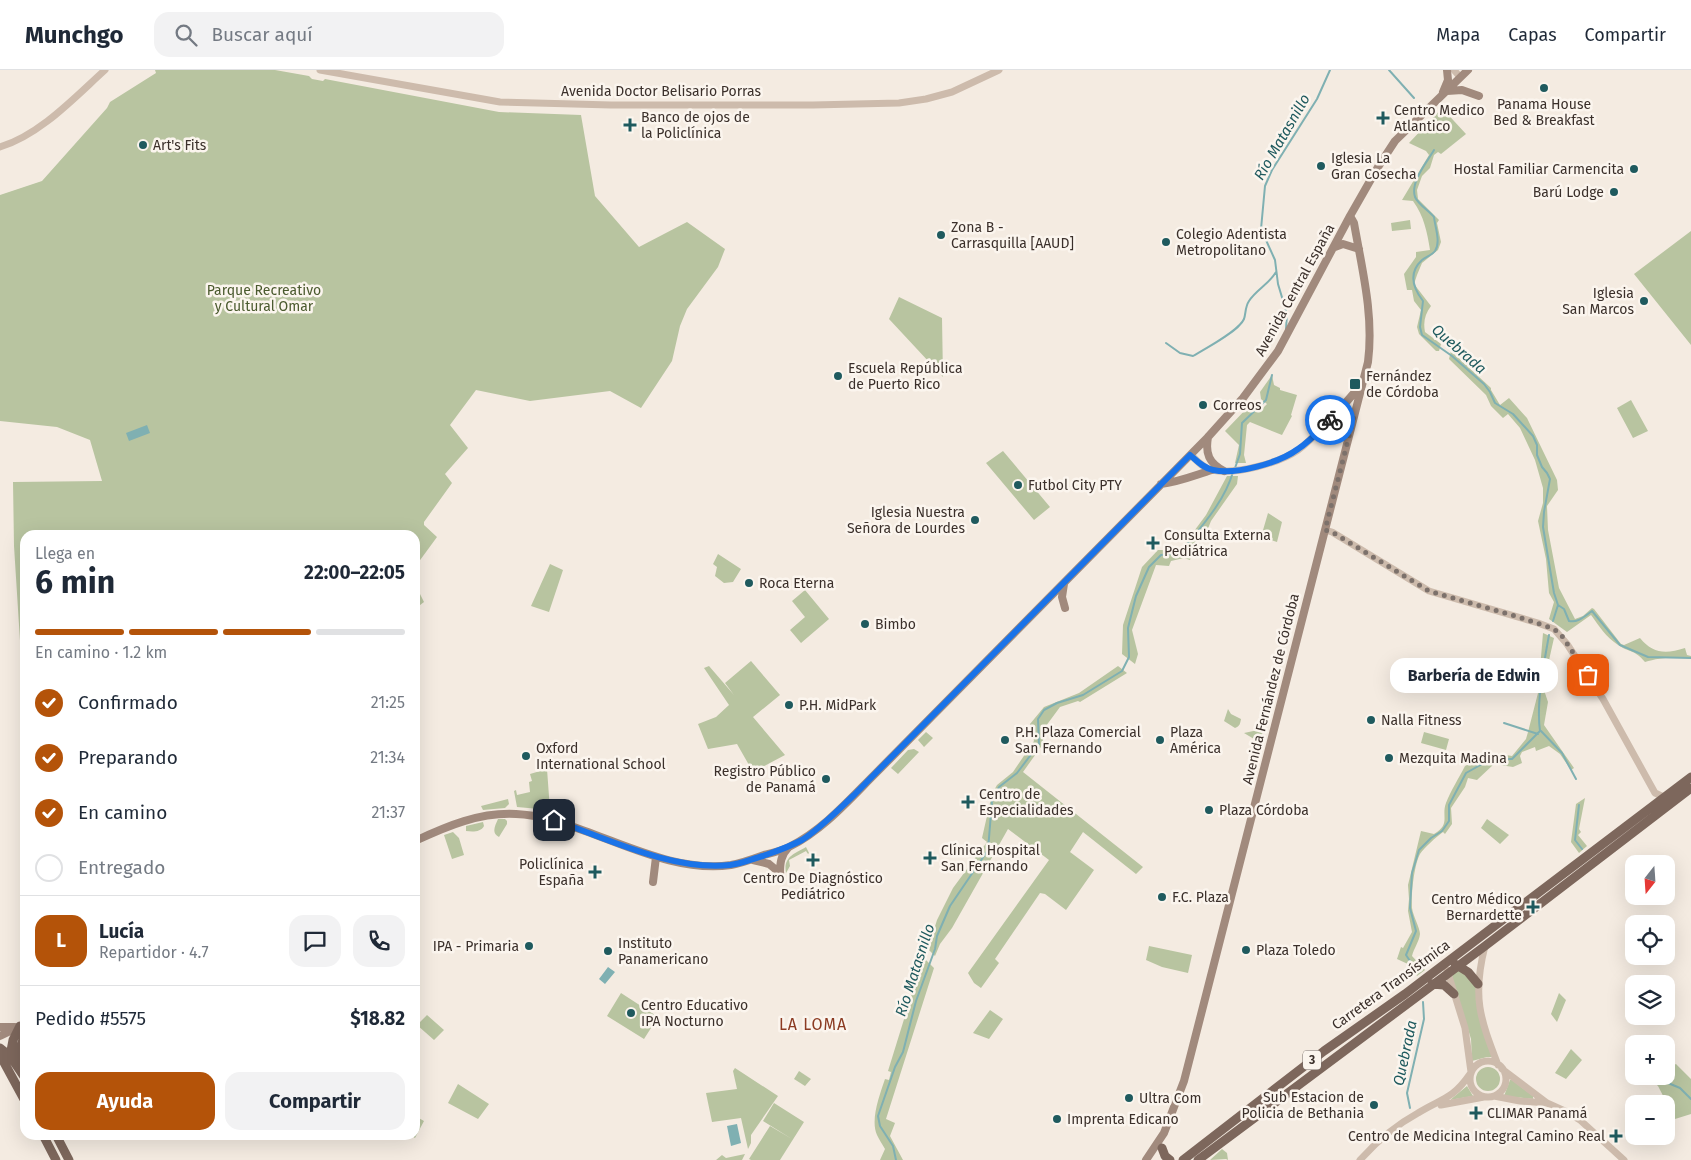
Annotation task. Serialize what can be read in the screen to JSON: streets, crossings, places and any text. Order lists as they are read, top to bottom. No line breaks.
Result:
{"streets":{"main road":["Avenida Central España","Avenida Fernández de Córdoba","Carretera Transístmica","3"],"street":["Avenida Doctor Belisario Porras"]},"crossings":[["Avenida Central España","Avenida Fernández de Córdoba"],["Carretera Transístmica","3"]],"districts":["LA LOMA"],"water":["Río Matasnillo","Quebrada"],"parks":["Parque Recreativo y Cultural Omar"],"places":{"other":["Panama House Bed & Breakfast","Art's Fits","Iglesia La Gran Cosecha","Hostal Familiar Carmencita","Barú Lodge","Zona B - Carrasquilla [AAUD]","Colegio Adentista Metropolitano","Iglesia San Marcos","Escuela República de Puerto Rico","Correos","Futbol City PTY","Iglesia Nuestra Señora de Lourdes","Roca Eterna","Bimbo","Barbería de Edwin","P.H. MidPark","Nalla Fitness","P.H. Plaza Comercial San Fernando","Plaza América","Oxford International School","Mezquita Madina","Registro Público de Panamá","Plaza Córdoba","F.C. Plaza","IPA - Primaria","Plaza Toledo","Instituto Panamericano","Centro Educativo IPA Nocturno","Ultra Com","Sub Estacion de Policia de Bethania","Imprenta Edicano"],"health":["Centro Medico Atlantico","Banco de ojos de la Policlínica","Consulta Externa Pediátrica","Centro de Especialidades","Clínica Hospital San Fernando","Centro De Diagnóstico Pediátrico","Policlínica España","Centro Médico Bernardette","CLIMAR Panamá","Centro de Medicina Integral Camino Real"],"transit":["Fernández de Córdoba"]},"north":"bottom","page":{"header":"Munchgo","search":"Buscar aquí","nav":["Mapa","Capas","Compartir"],"heading":["6 min","Llega en","22:00–22:05"],"panel":["Lucía","Repartidor · 4.7","Pedido #5575","$18.82"],"bar":"En camino · 1.2 km","bubble":"Barbería de Edwin","list":[["Confirmado","21:25"],["Preparando","21:34"],["En camino","21:37"],"Entregado"],"map_buttons":["+","−"],"round":"L","buttons":["Ayuda","Compartir"]}}
